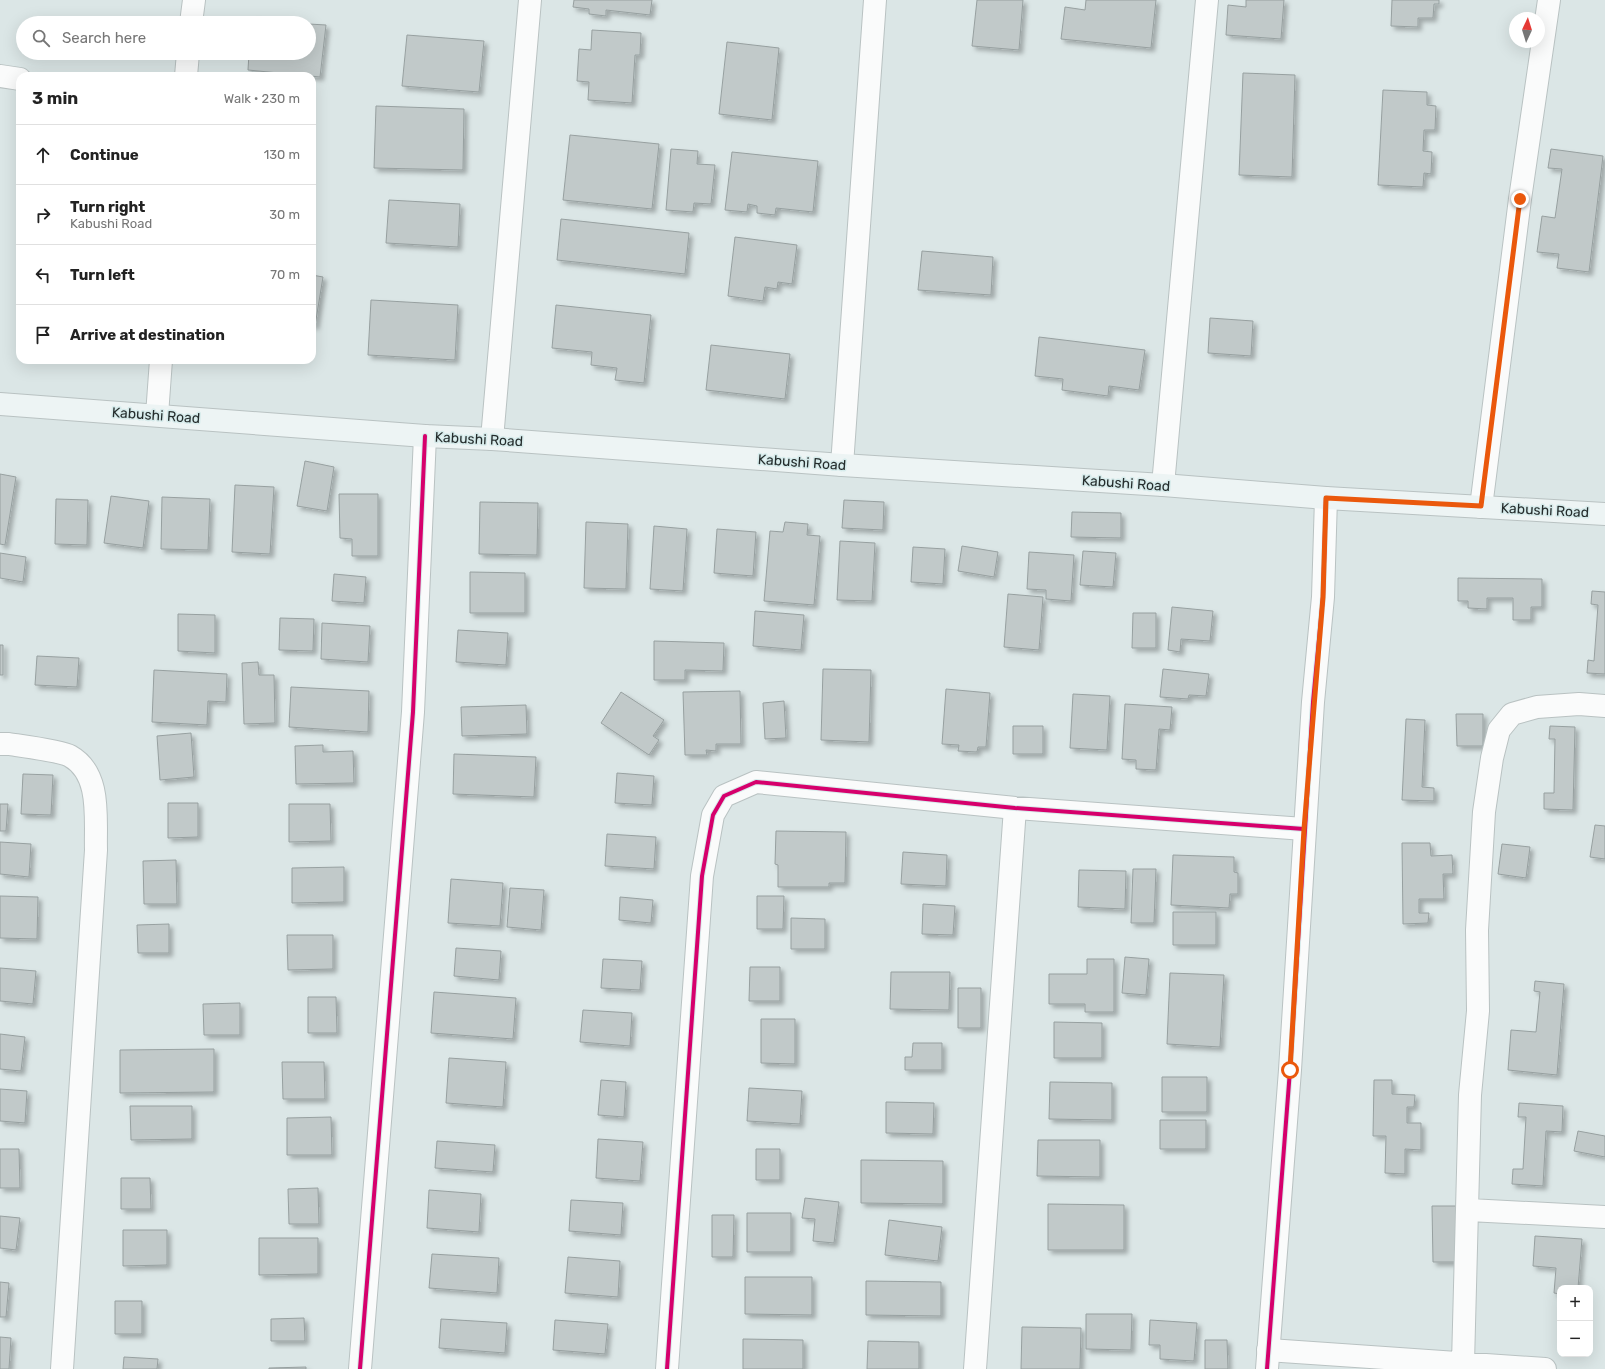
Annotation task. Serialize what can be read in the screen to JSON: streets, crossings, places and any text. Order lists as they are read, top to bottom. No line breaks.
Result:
{"streets":{"main road":["Kabushi Road"]},"north":"top","page":{"search":"Search here","heading":["3 min","Walk · 230 m"],"list":[["Continue","130 m"],["Turn right","Kabushi Road","30 m"],["Turn left","70 m"],"Arrive at destination"],"map_buttons":["+","−"]}}
